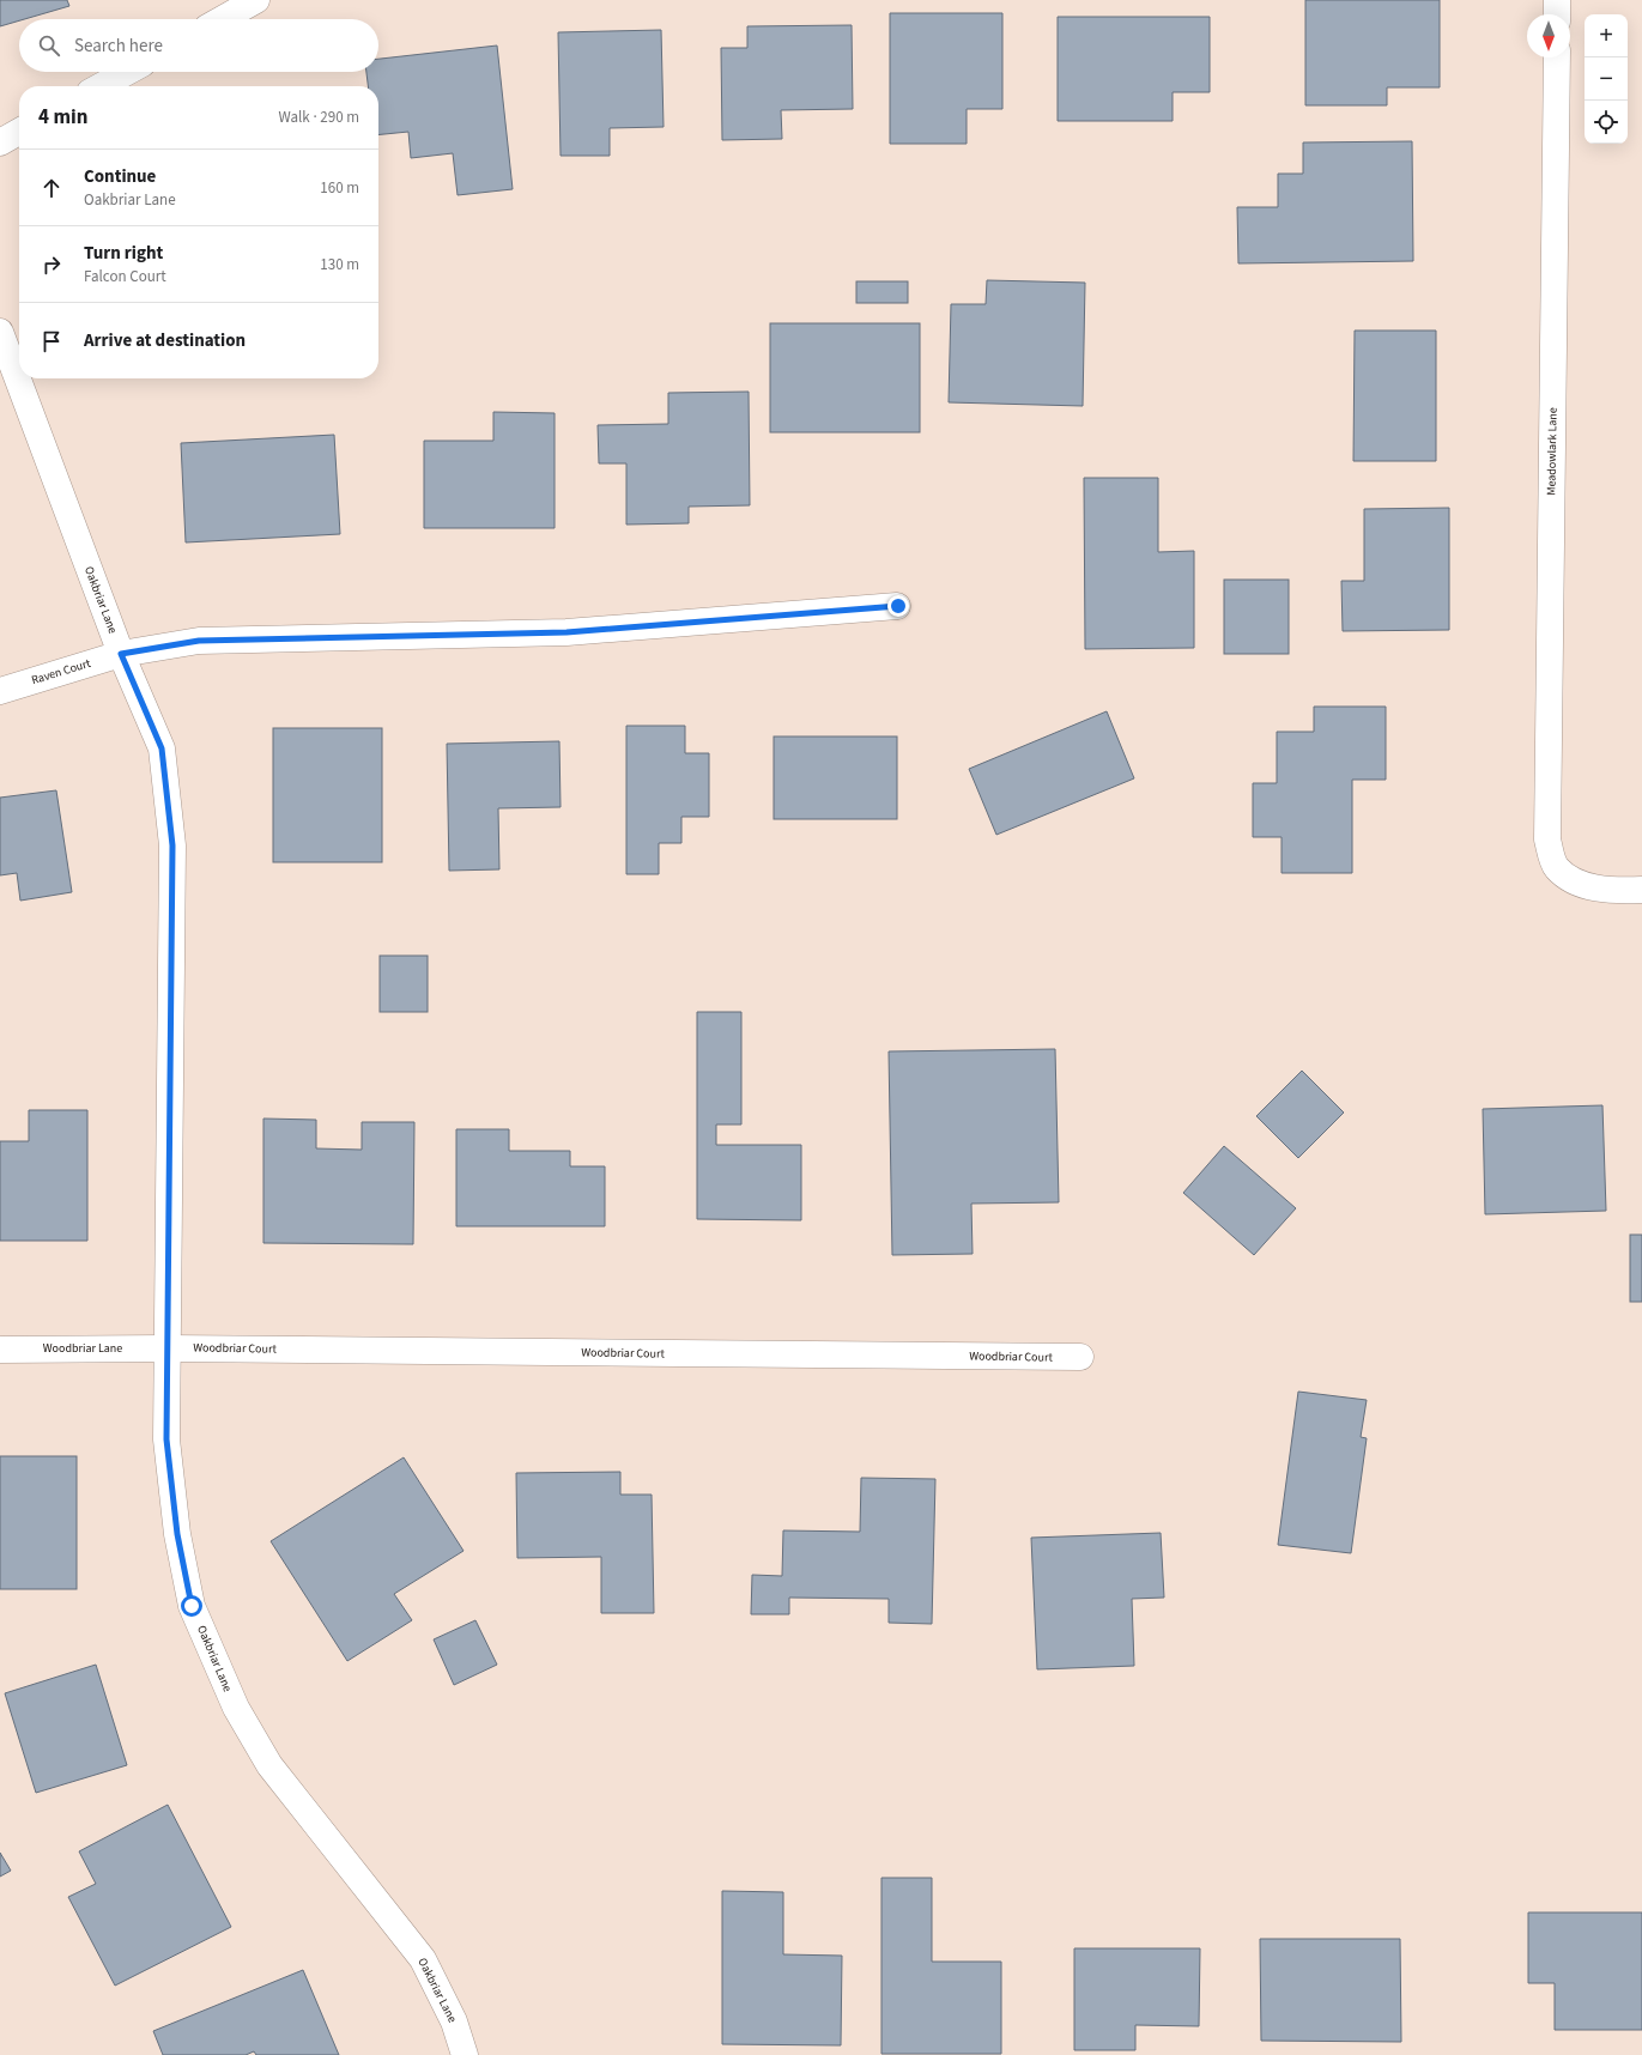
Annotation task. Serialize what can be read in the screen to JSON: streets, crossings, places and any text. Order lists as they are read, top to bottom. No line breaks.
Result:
{"streets":{"street":["Meadowlark Lane","Oakbriar Lane","Raven Court","Woodbriar Lane","Woodbriar Court"]},"crossings":[["Oakbriar Lane","Raven Court"],["Oakbriar Lane","Woodbriar Lane"],["Oakbriar Lane","Woodbriar Court"],["Woodbriar Lane","Woodbriar Court"]],"north":"bottom","page":{"map_buttons":["+","−"],"search":"Search here","heading":["4 min","Walk · 290 m"],"list":[["Continue","Oakbriar Lane","160 m"],["Turn right","Falcon Court","130 m"],"Arrive at destination"]}}
